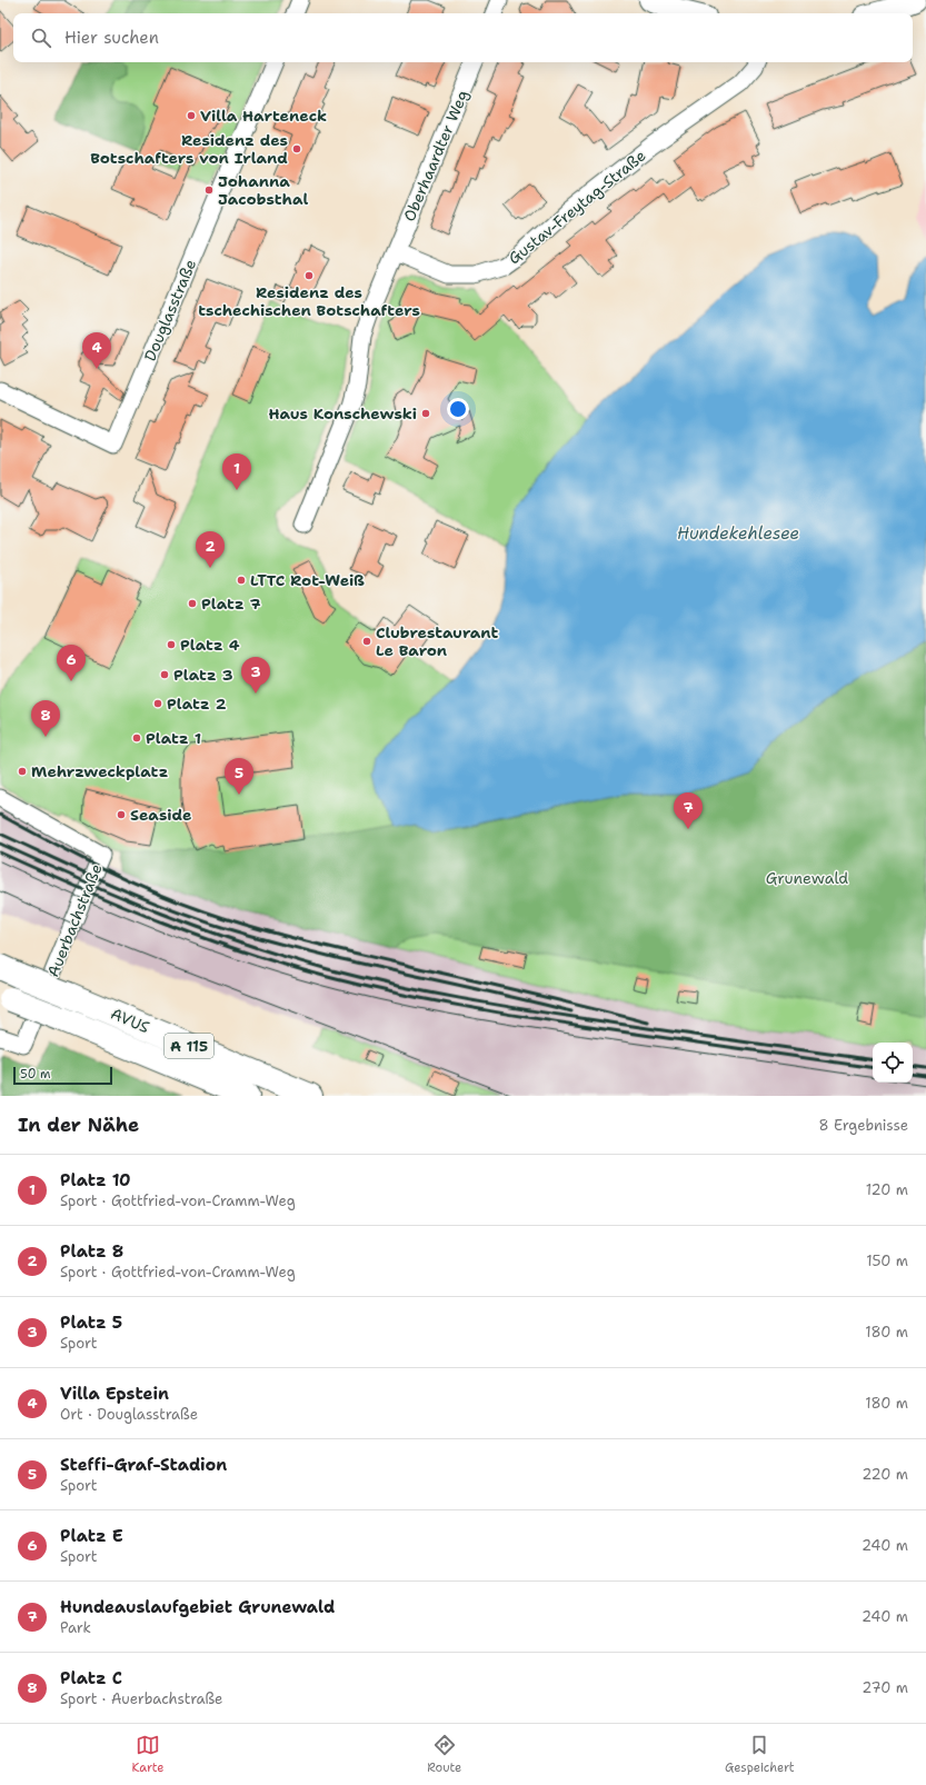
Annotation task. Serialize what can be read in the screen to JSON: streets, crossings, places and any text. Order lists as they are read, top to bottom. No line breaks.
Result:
{"streets":{"highway":["AVUS","A 115"],"street":["Oberhaardter Weg","Gustav-Freytag-Straße","Douglasstraße","Auerbachstraße"]},"crossings":[["Oberhaardter Weg","Gustav-Freytag-Straße"]],"water":["Hundekehlesee"],"parks":["Grunewald"],"places":["Villa Harteneck","Residenz des Botschafters von Irland","Johanna Jacobsthal","Residenz des tschechischen Botschafters","Haus Konschewski","LTTC Rot-Weiß","Platz 7","Clubrestaurant Le Baron","Platz 4","Platz 3","Platz 2","Platz 1","Mehrzweckplatz","Seaside"],"scale_bar":"50 m","page":{"search":"Hier suchen","pins":["4","1","2","6","3","8","5","7"],"scale":"50 m","heading":["In der Nähe","8 Ergebnisse"],"list":[{"mark":"1","name":"Platz 10","note":"Sport · Gottfried-von-Cramm-Weg","value":"120 m"},{"mark":"2","name":"Platz 8","note":"Sport · Gottfried-von-Cramm-Weg","value":"150 m"},{"mark":"3","name":"Platz 5","note":"Sport","value":"180 m"},{"mark":"4","name":"Villa Epstein","note":"Ort · Douglasstraße","value":"180 m"},{"mark":"5","name":"Steffi-Graf-Stadion","note":"Sport","value":"220 m"},{"mark":"6","name":"Platz E","note":"Sport","value":"240 m"},{"mark":"7","name":"Hundeauslaufgebiet Grunewald","note":"Park","value":"240 m"},{"mark":"8","name":"Platz C","note":"Sport · Auerbachstraße","value":"270 m"}],"nav":["Karte","Route","Gespeichert"]}}
